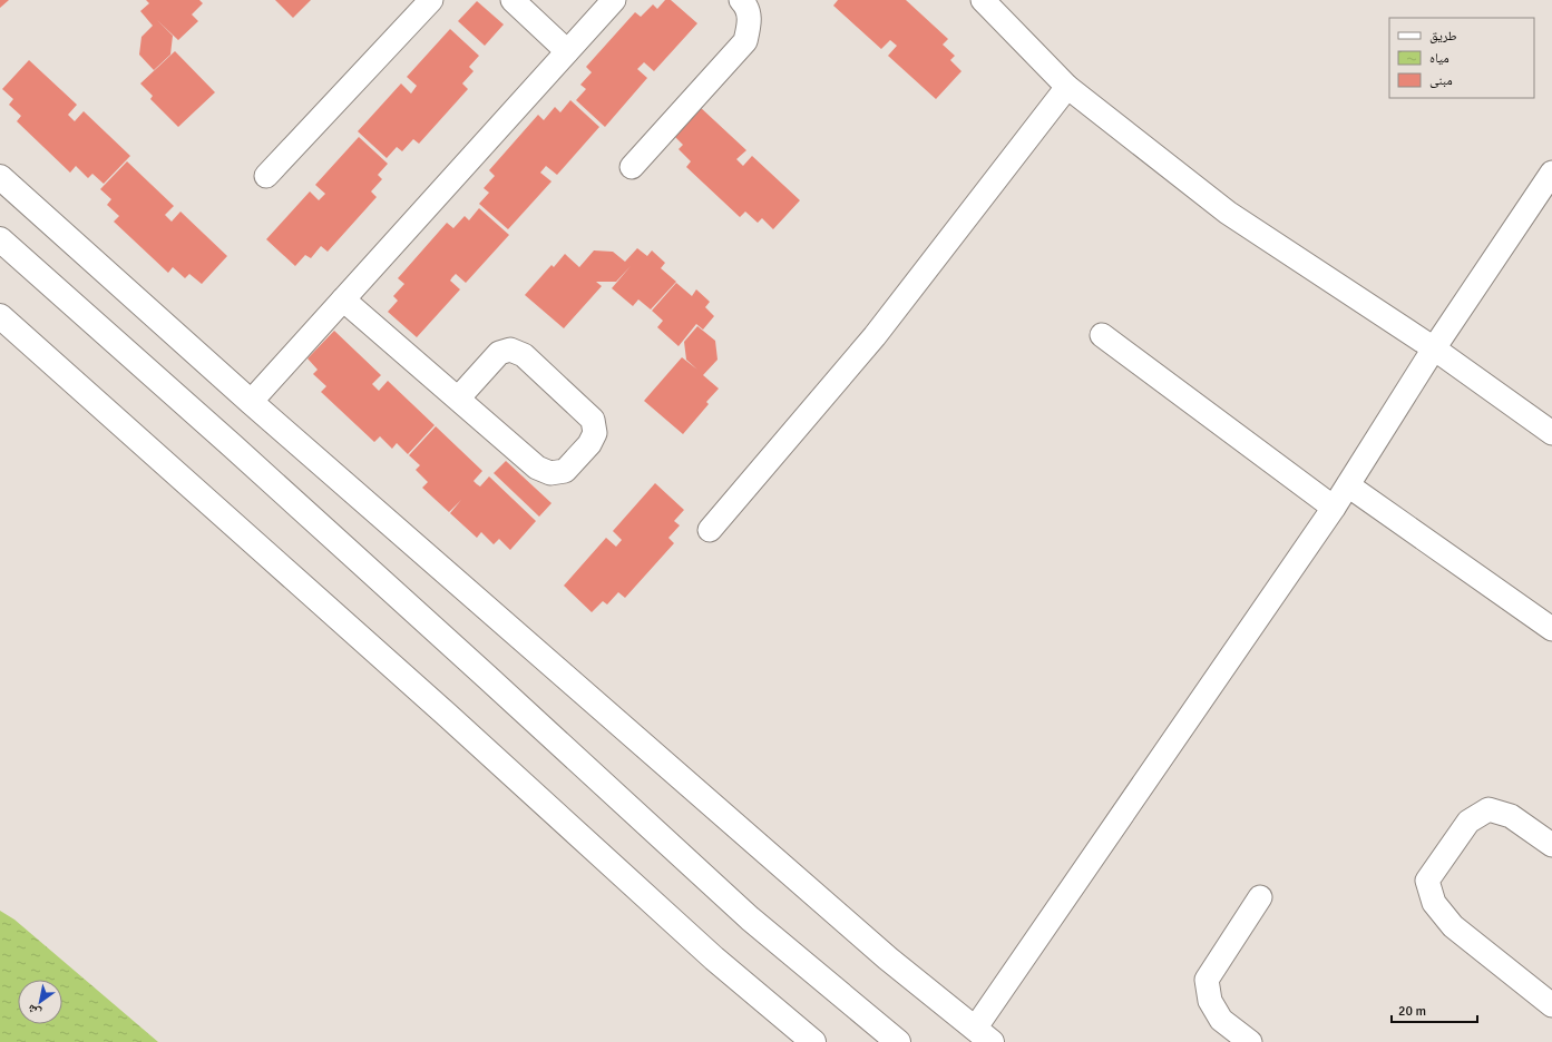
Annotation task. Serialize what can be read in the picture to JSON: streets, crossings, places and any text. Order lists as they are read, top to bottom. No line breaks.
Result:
{"legend":["طريق","مياه","مبنى"],"scale_bar":"20 m","north":"bottom left"}
